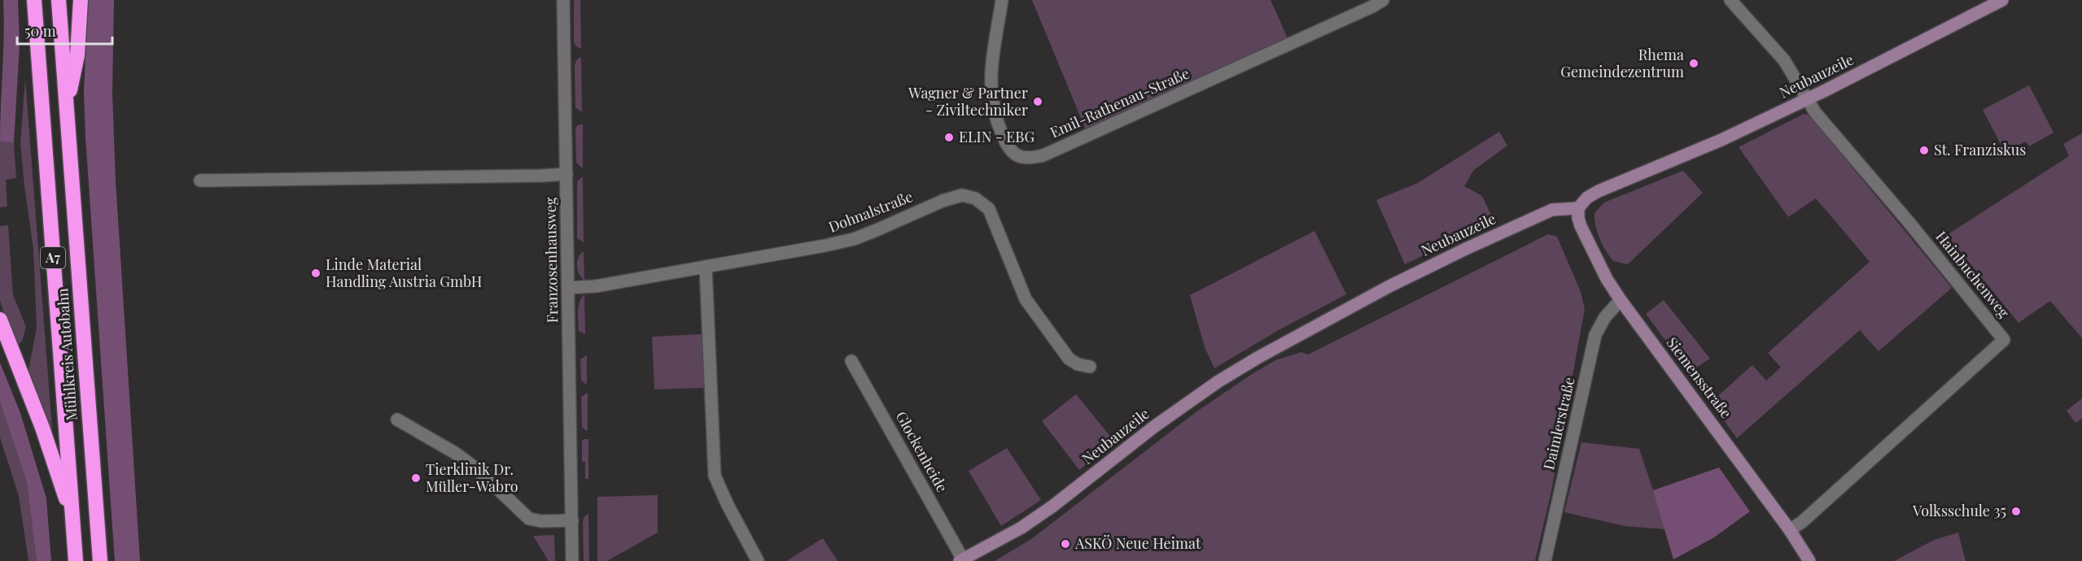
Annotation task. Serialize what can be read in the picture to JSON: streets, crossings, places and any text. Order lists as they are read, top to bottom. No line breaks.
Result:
{"streets":{"highway":["A7","Mühlkreis Autobahn"],"street":["Neubauzeile","Emil-Rathenau-Straße","Dohnalstraße","Franzosenhausweg","Hainbuchenweg","Siemensstraße","Daimlerstraße","Glockenheide"]},"crossings":[["Neubauzeile","Hainbuchenweg"],["Neubauzeile","Siemensstraße"],["Neubauzeile","Glockenheide"],["Dohnalstraße","Franzosenhausweg"],["Hainbuchenweg","Siemensstraße"],["Siemensstraße","Daimlerstraße"]],"places":["Rhema Gemeindezentrum","Wagner & Partner - Ziviltechniker","ELIN - EBG","St. Franziskus","Linde Material Handling Austria GmbH","Tierklinik Dr. Müller-Wabro","Volksschule 35","ASKÖ Neue Heimat"],"scale_bar":"50 m"}
